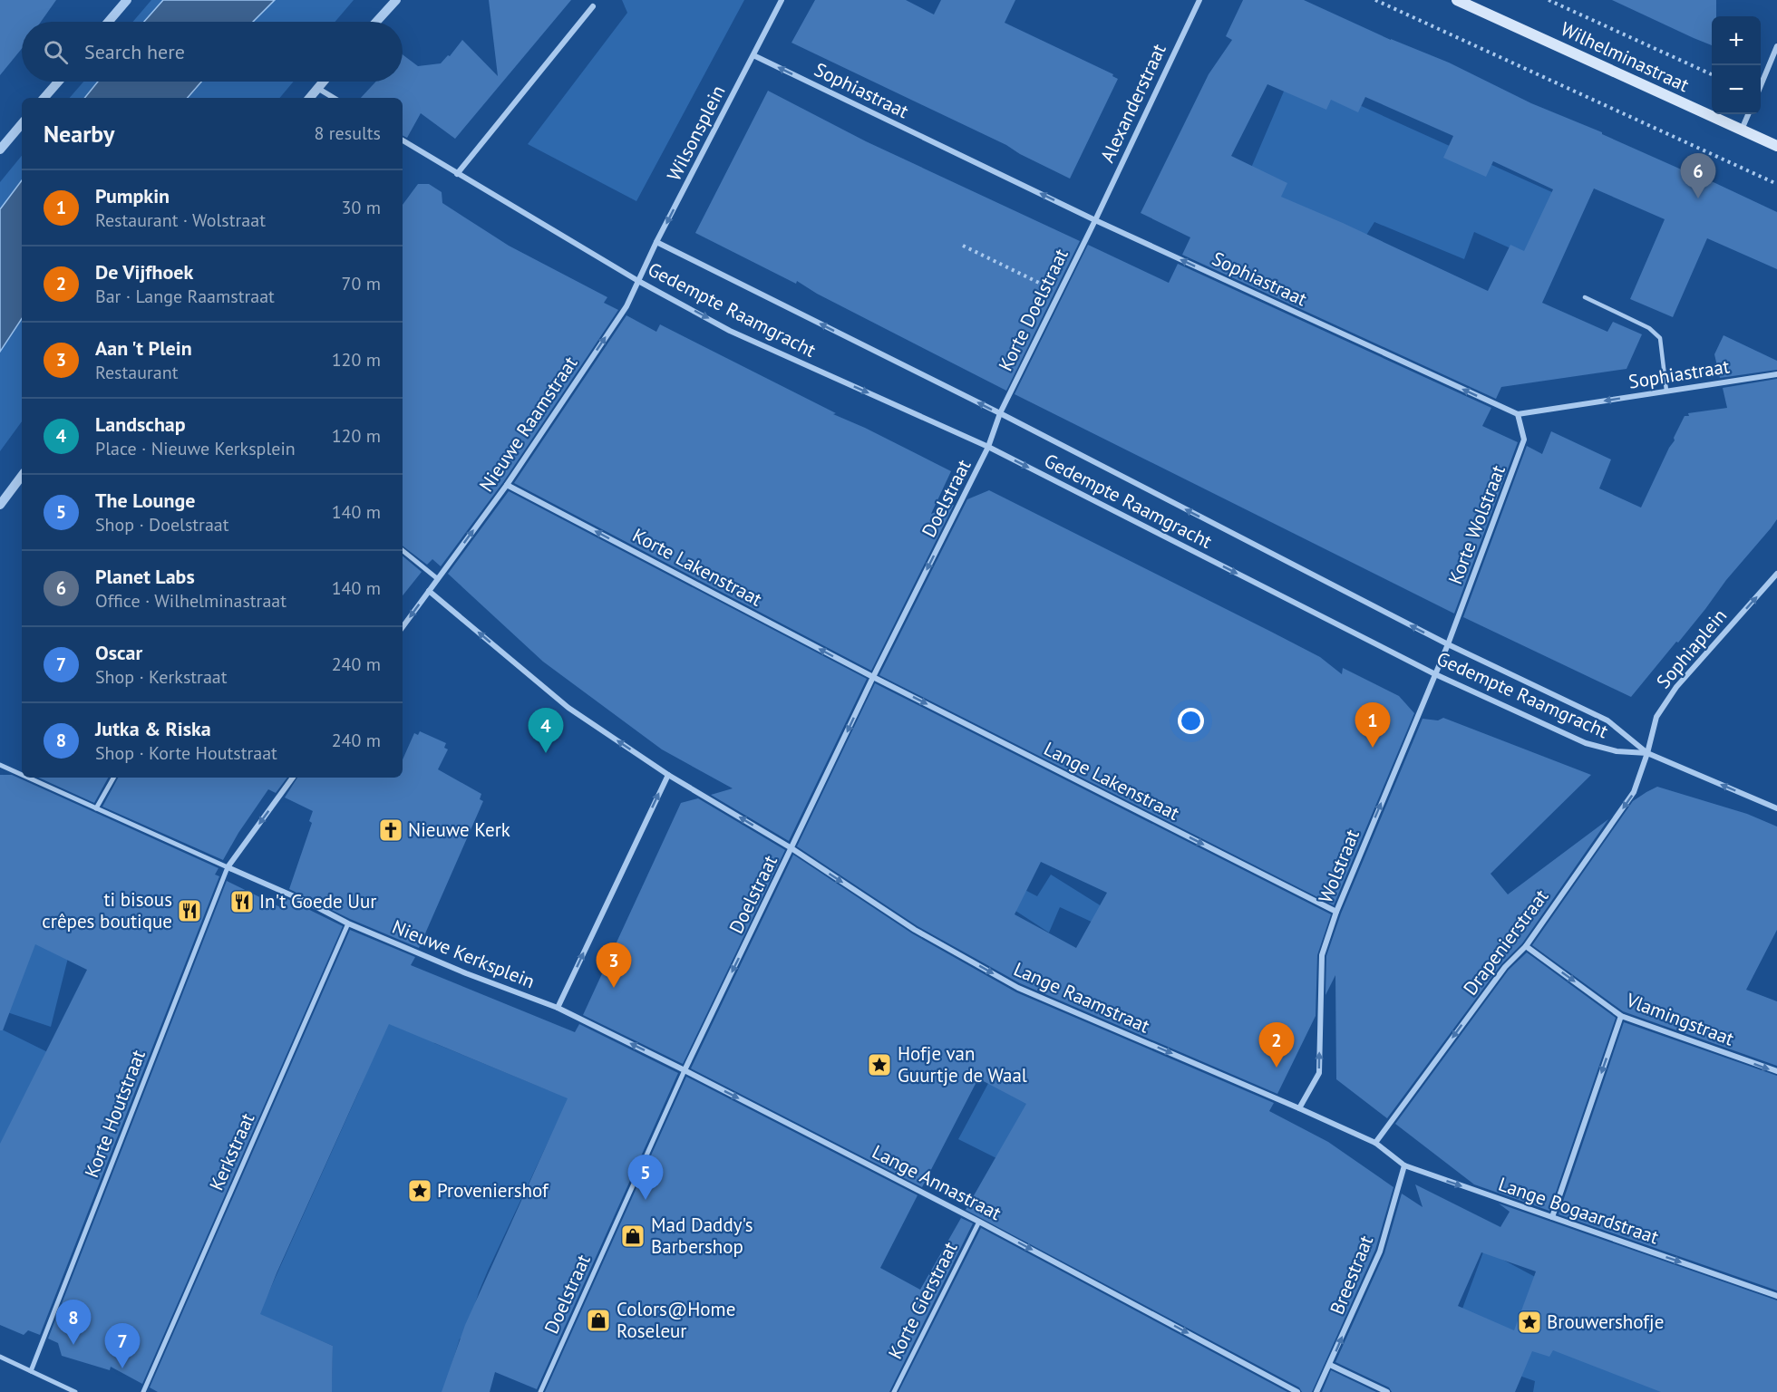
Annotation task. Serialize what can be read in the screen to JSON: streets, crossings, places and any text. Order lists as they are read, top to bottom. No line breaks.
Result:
{"streets":{"main road":["Wilhelminastraat"],"street":["Sophiastraat","Alexanderstraat","Wilsonsplein","Gedempte Raamgracht","Korte Doelstraat","Nieuwe Raamstraat","Doelstraat","Korte Wolstraat","Korte Lakenstraat","Sophiaplein","Lange Lakenstraat","Wolstraat","Drapenierstraat","Nieuwe Kerksplein","Lange Raamstraat","Vlamingstraat","Korte Houtstraat","Kerkstraat","Lange Annastraat","Lange Bogaardstraat","Breestraat","Korte Gierstraat"]},"crossings":[["Sophiastraat","Alexanderstraat"],["Sophiastraat","Wilsonsplein"],["Sophiastraat","Korte Doelstraat"],["Sophiastraat","Korte Wolstraat"],["Alexanderstraat","Korte Doelstraat"],["Wilsonsplein","Gedempte Raamgracht"],["Wilsonsplein","Nieuwe Raamstraat"],["Gedempte Raamgracht","Korte Doelstraat"],["Gedempte Raamgracht","Nieuwe Raamstraat"],["Gedempte Raamgracht","Doelstraat"],["Gedempte Raamgracht","Korte Wolstraat"],["Gedempte Raamgracht","Sophiaplein"],["Gedempte Raamgracht","Wolstraat"],["Gedempte Raamgracht","Drapenierstraat"],["Korte Doelstraat","Doelstraat"],["Nieuwe Raamstraat","Korte Lakenstraat"],["Doelstraat","Korte Lakenstraat"],["Doelstraat","Lange Lakenstraat"],["Doelstraat","Lange Raamstraat"],["Doelstraat","Lange Annastraat"],["Korte Wolstraat","Wolstraat"],["Korte Lakenstraat","Lange Lakenstraat"],["Sophiaplein","Drapenierstraat"],["Lange Lakenstraat","Wolstraat"],["Wolstraat","Lange Raamstraat"],["Drapenierstraat","Lange Raamstraat"],["Drapenierstraat","Vlamingstraat"],["Drapenierstraat","Lange Bogaardstraat"],["Nieuwe Kerksplein","Korte Houtstraat"],["Nieuwe Kerksplein","Kerkstraat"],["Nieuwe Kerksplein","Lange Annastraat"],["Lange Raamstraat","Lange Bogaardstraat"],["Lange Annastraat","Korte Gierstraat"],["Lange Bogaardstraat","Breestraat"]],"one_way":["Sophiastraat","Wilsonsplein","Nieuwe Raamstraat","Doelstraat","Korte Lakenstraat","Sophiaplein","Lange Lakenstraat","Wolstraat","Drapenierstraat","Lange Raamstraat","Vlamingstraat","Lange Bogaardstraat","Breestraat"],"places":{"church":["Nieuwe Kerk"],"restaurant":["In't Goede Uur","ti bisous crêpes boutique"],"place":["Hofje van Guurtje de Waal","Proveniershof","Brouwershofje"],"shop":["Mad Daddy's Barbershop","Colors@Home Roseleur"]},"page":{"map_buttons":["+","−"],"search":"Search here","heading":["Nearby","8 results"],"pins":["6","1","4","3","2","5","8","7"],"list":[{"mark":"1","name":"Pumpkin","note":"Restaurant · Wolstraat","value":"30 m"},{"mark":"2","name":"De Vijfhoek","note":"Bar · Lange Raamstraat","value":"70 m"},{"mark":"3","name":"Aan 't Plein","note":"Restaurant","value":"120 m"},{"mark":"4","name":"Landschap","note":"Place · Nieuwe Kerksplein","value":"120 m"},{"mark":"5","name":"The Lounge","note":"Shop · Doelstraat","value":"140 m"},{"mark":"6","name":"Planet Labs","note":"Office · Wilhelminastraat","value":"140 m"},{"mark":"7","name":"Oscar","note":"Shop · Kerkstraat","value":"240 m"},{"mark":"8","name":"Jutka & Riska","note":"Shop · Korte Houtstraat","value":"240 m"}]}}
